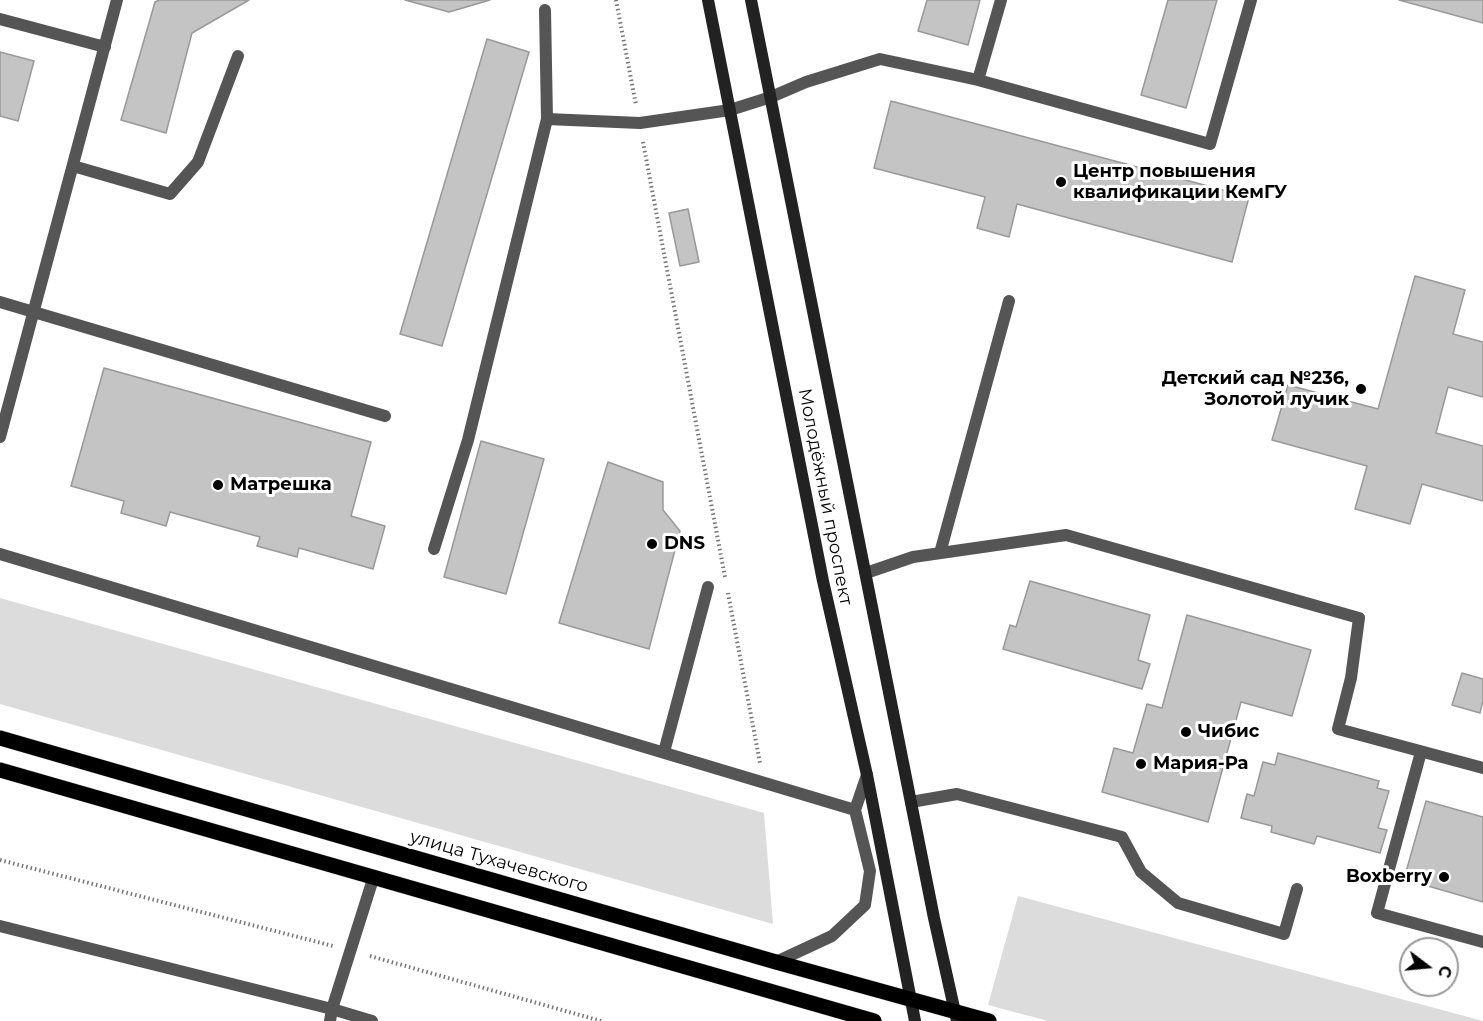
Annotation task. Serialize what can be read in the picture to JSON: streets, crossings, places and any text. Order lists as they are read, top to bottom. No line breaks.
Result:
{"streets":{"main road":["Молодёжный проспект","улица Тухачевского"]},"crossings":[["Молодёжный проспект","улица Тухачевского"]],"places":["Центр повышения квалификации КемГУ","Детский сад №236, Золотой лучик","Матрешка","DNS","Чибис","Мария-Ра","Boxberry"],"north":"right"}
